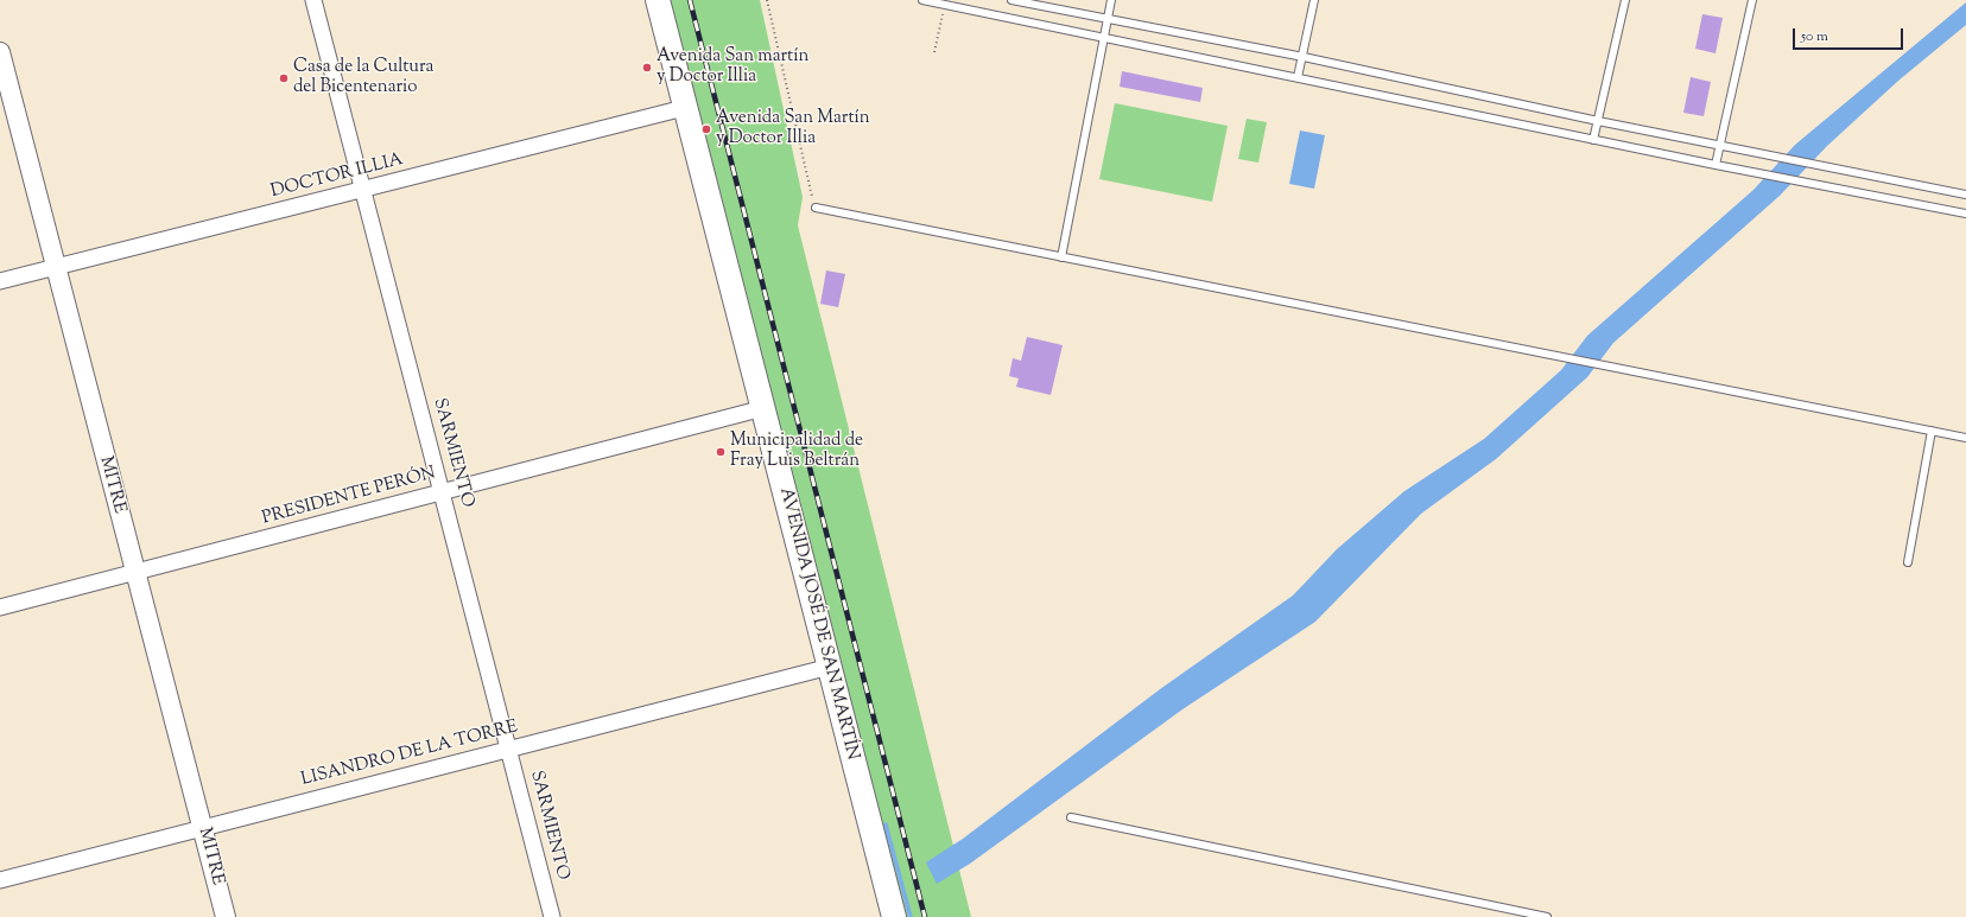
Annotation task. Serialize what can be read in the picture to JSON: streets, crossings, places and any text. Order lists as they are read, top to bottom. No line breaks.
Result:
{"streets":{"main road":["AVENIDA JOSÉ DE SAN MARTÍN"],"street":["DOCTOR ILLIA","SARMIENTO","MITRE","PRESIDENTE PERÓN","LISANDRO DE LA TORRE"]},"crossings":[["DOCTOR ILLIA","SARMIENTO"],["DOCTOR ILLIA","MITRE"],["DOCTOR ILLIA","AVENIDA JOSÉ DE SAN MARTÍN"],["SARMIENTO","PRESIDENTE PERÓN"],["SARMIENTO","LISANDRO DE LA TORRE"],["MITRE","PRESIDENTE PERÓN"],["MITRE","LISANDRO DE LA TORRE"],["PRESIDENTE PERÓN","AVENIDA JOSÉ DE SAN MARTÍN"],["AVENIDA JOSÉ DE SAN MARTÍN","LISANDRO DE LA TORRE"]],"places":["Avenida San martín y Doctor Illia","Casa de la Cultura del Bicentenario","Avenida San Martín y Doctor Illia","Municipalidad de Fray Luis Beltrán"],"scale_bar":"50 m"}
